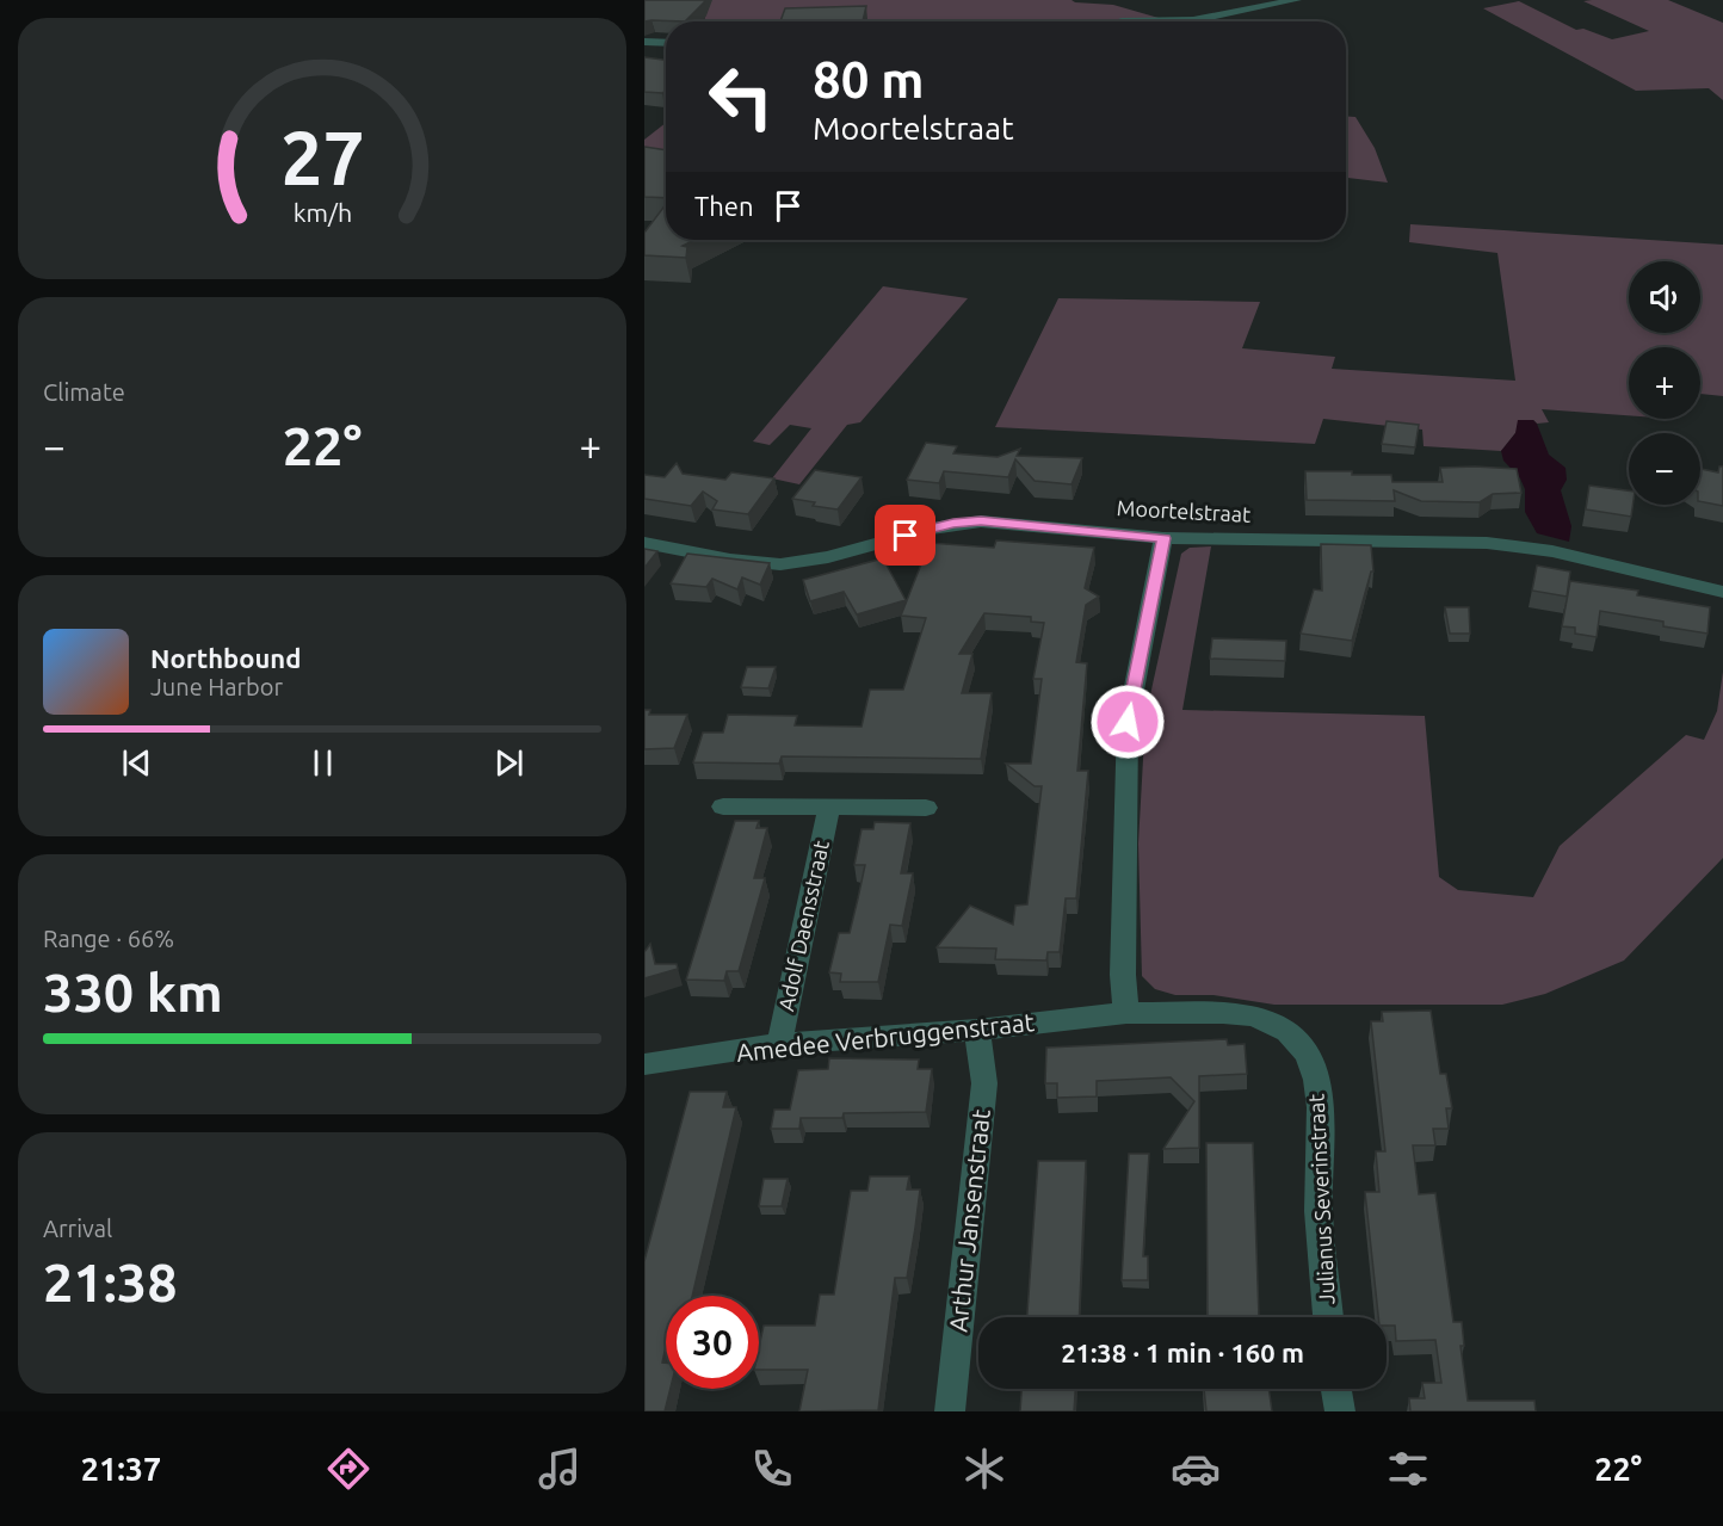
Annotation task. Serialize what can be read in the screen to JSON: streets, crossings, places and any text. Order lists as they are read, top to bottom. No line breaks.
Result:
{"streets":{"street":["Moortelstraat","Adolf Daensstraat","Amedee Verbruggenstraat","Julianus Severinstraat","Arthur Jansenstraat"]},"crossings":[["Adolf Daensstraat","Amedee Verbruggenstraat"],["Amedee Verbruggenstraat","Julianus Severinstraat"],["Amedee Verbruggenstraat","Arthur Jansenstraat"]],"page":{"turn":["80 m","Moortelstraat"],"then":"Then","map_buttons":["+","−"],"tile":["Climate",["Range · 66%","330 km"],["Arrival","21:38"]],"heat":["−","22°","+"],"song":["Northbound","June Harbor"],"limit":"30","trip":"21:38 · 1 min · 160 m","tabs":["21:37","22°"],"gauge":["27","km/h"]}}
